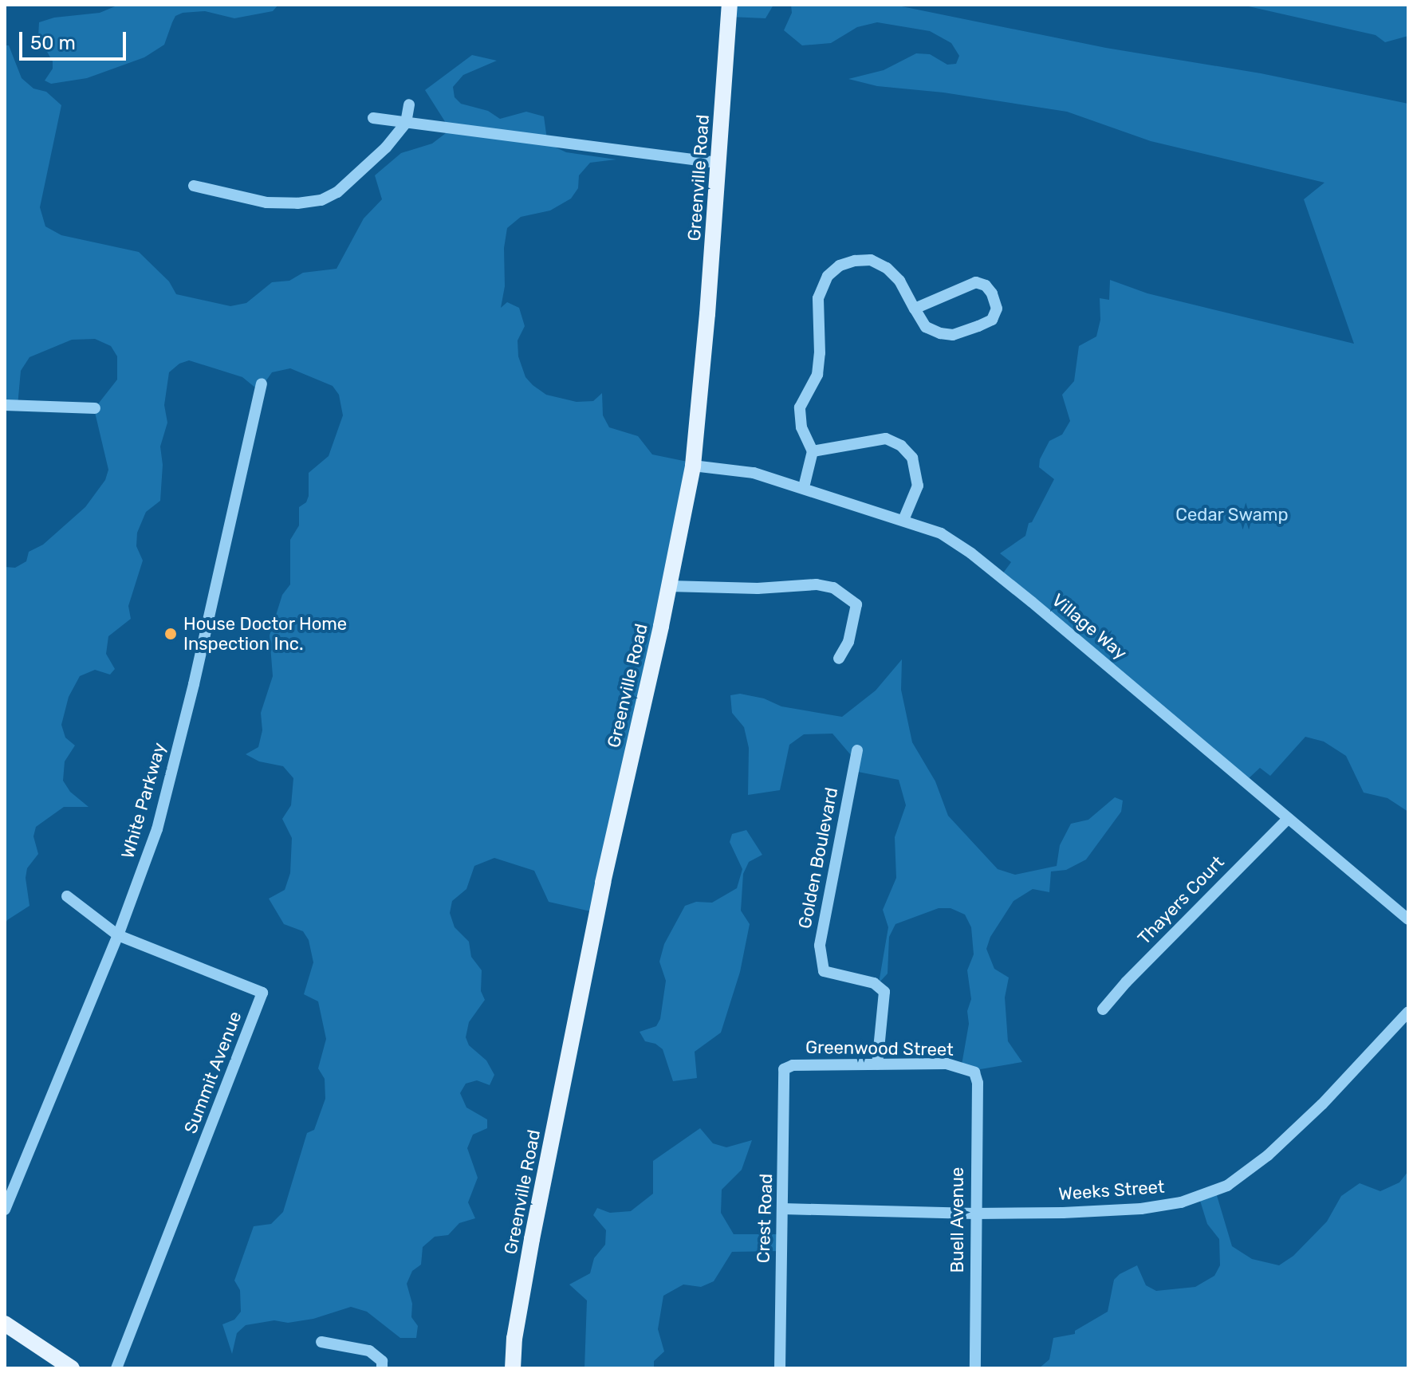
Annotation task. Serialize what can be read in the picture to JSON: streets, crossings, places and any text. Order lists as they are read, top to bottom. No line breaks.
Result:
{"streets":{"main road":["Greenville Road"],"street":["Village Way","White Parkway","Golden Boulevard","Thayers Court","Greenwood Street","Summit Avenue","Weeks Street","Crest Road","Buell Avenue"]},"crossings":[["Greenville Road","Village Way"],["Village Way","Thayers Court"],["White Parkway","Summit Avenue"],["Golden Boulevard","Greenwood Street"],["Greenwood Street","Crest Road"],["Greenwood Street","Buell Avenue"],["Weeks Street","Crest Road"],["Weeks Street","Buell Avenue"]],"parks":["Cedar Swamp"],"places":["House Doctor Home Inspection Inc."],"scale_bar":"50 m"}
